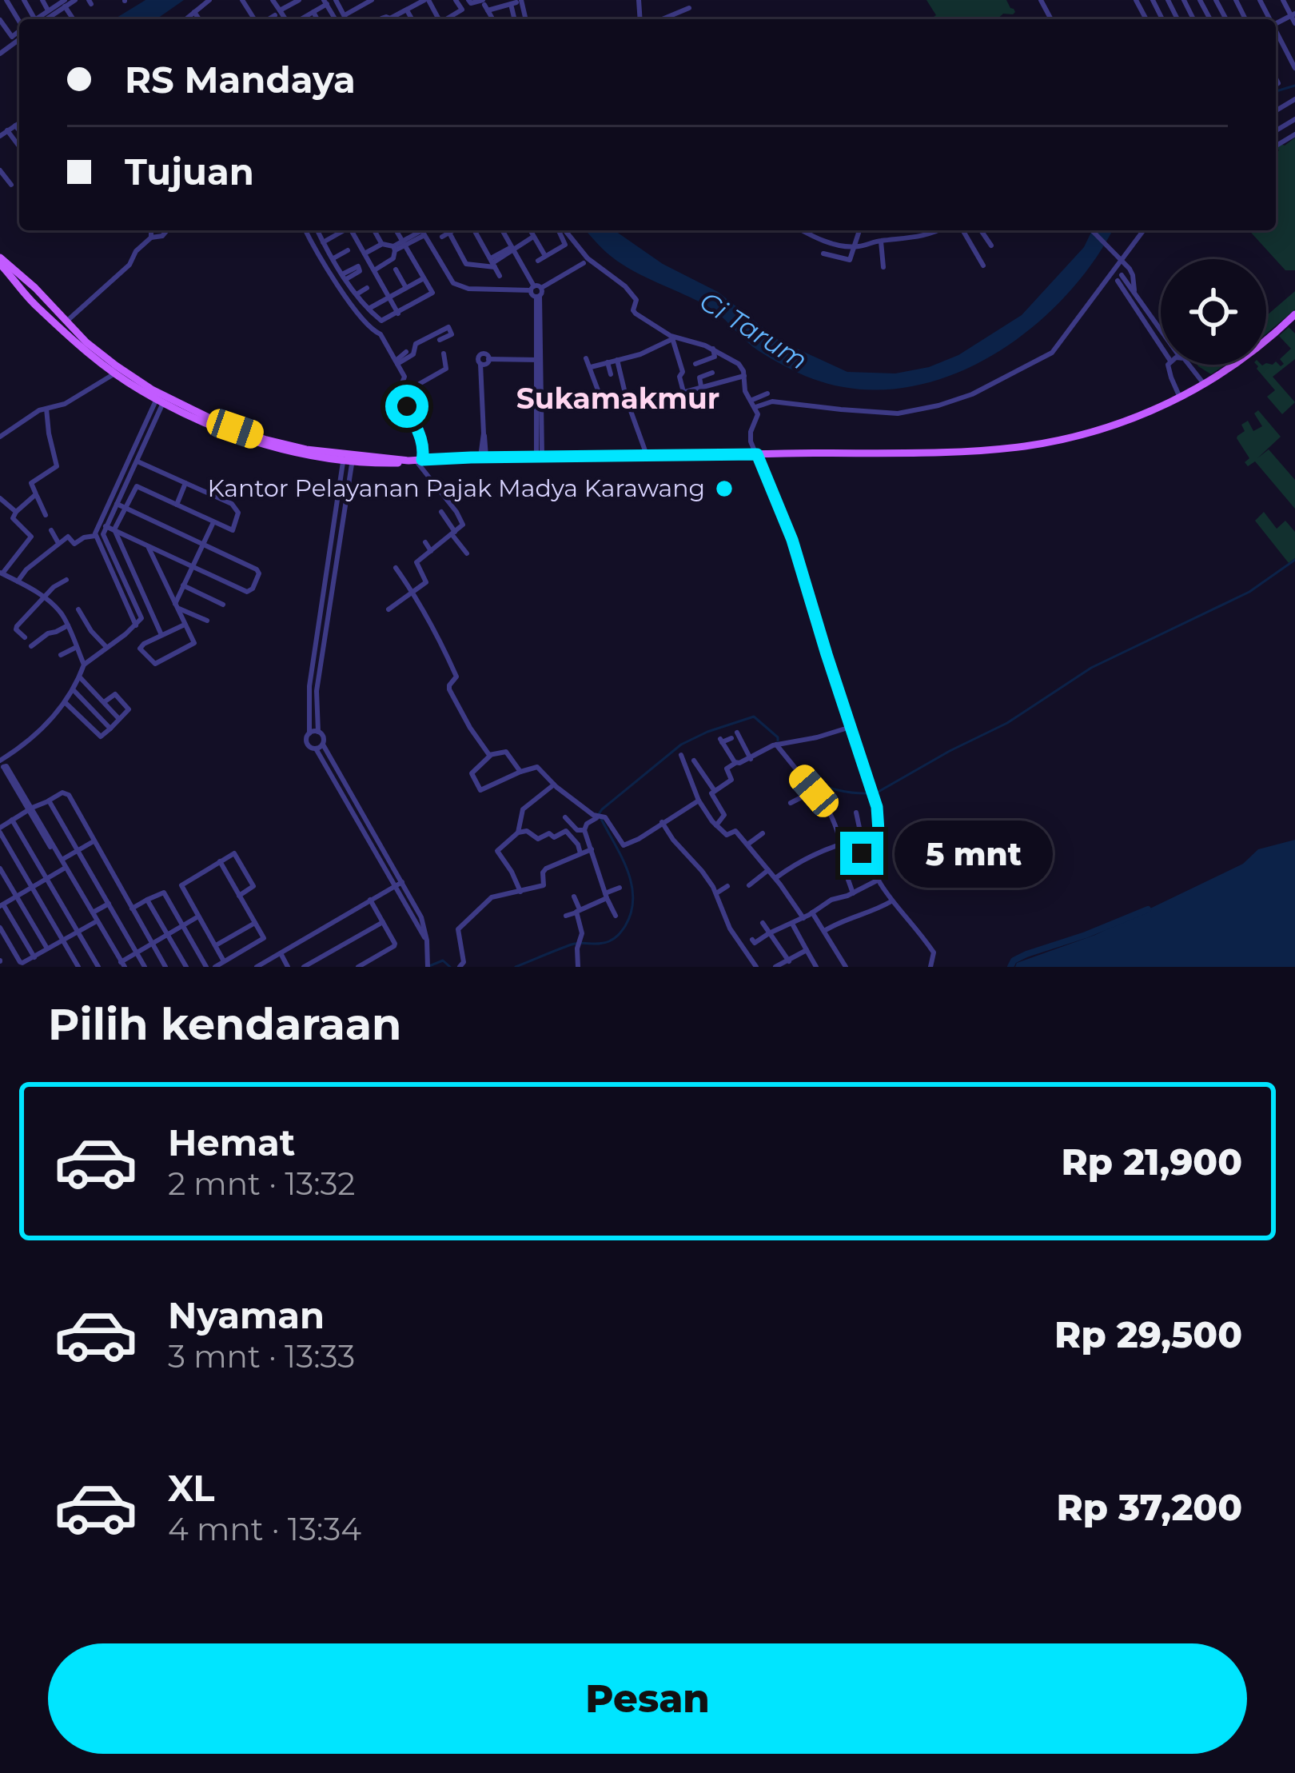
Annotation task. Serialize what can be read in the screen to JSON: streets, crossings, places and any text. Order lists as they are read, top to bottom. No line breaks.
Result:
{"districts":["Sukamakmur"],"water":["Ci Tarum"],"places":["Kantor Pelayanan Pajak Madya Karawang"],"page":{"banner":["RS Mandaya","Tujuan"],"bubble":"5 mnt","heading":"Pilih kendaraan","list":[{"name":"Hemat","note":"2 mnt · 13:32","value":"Rp 21,900"},{"name":"Nyaman","note":"3 mnt · 13:33","value":"Rp 29,500"},{"name":"XL","note":"4 mnt · 13:34","value":"Rp 37,200"}],"buttons":"Pesan"}}
